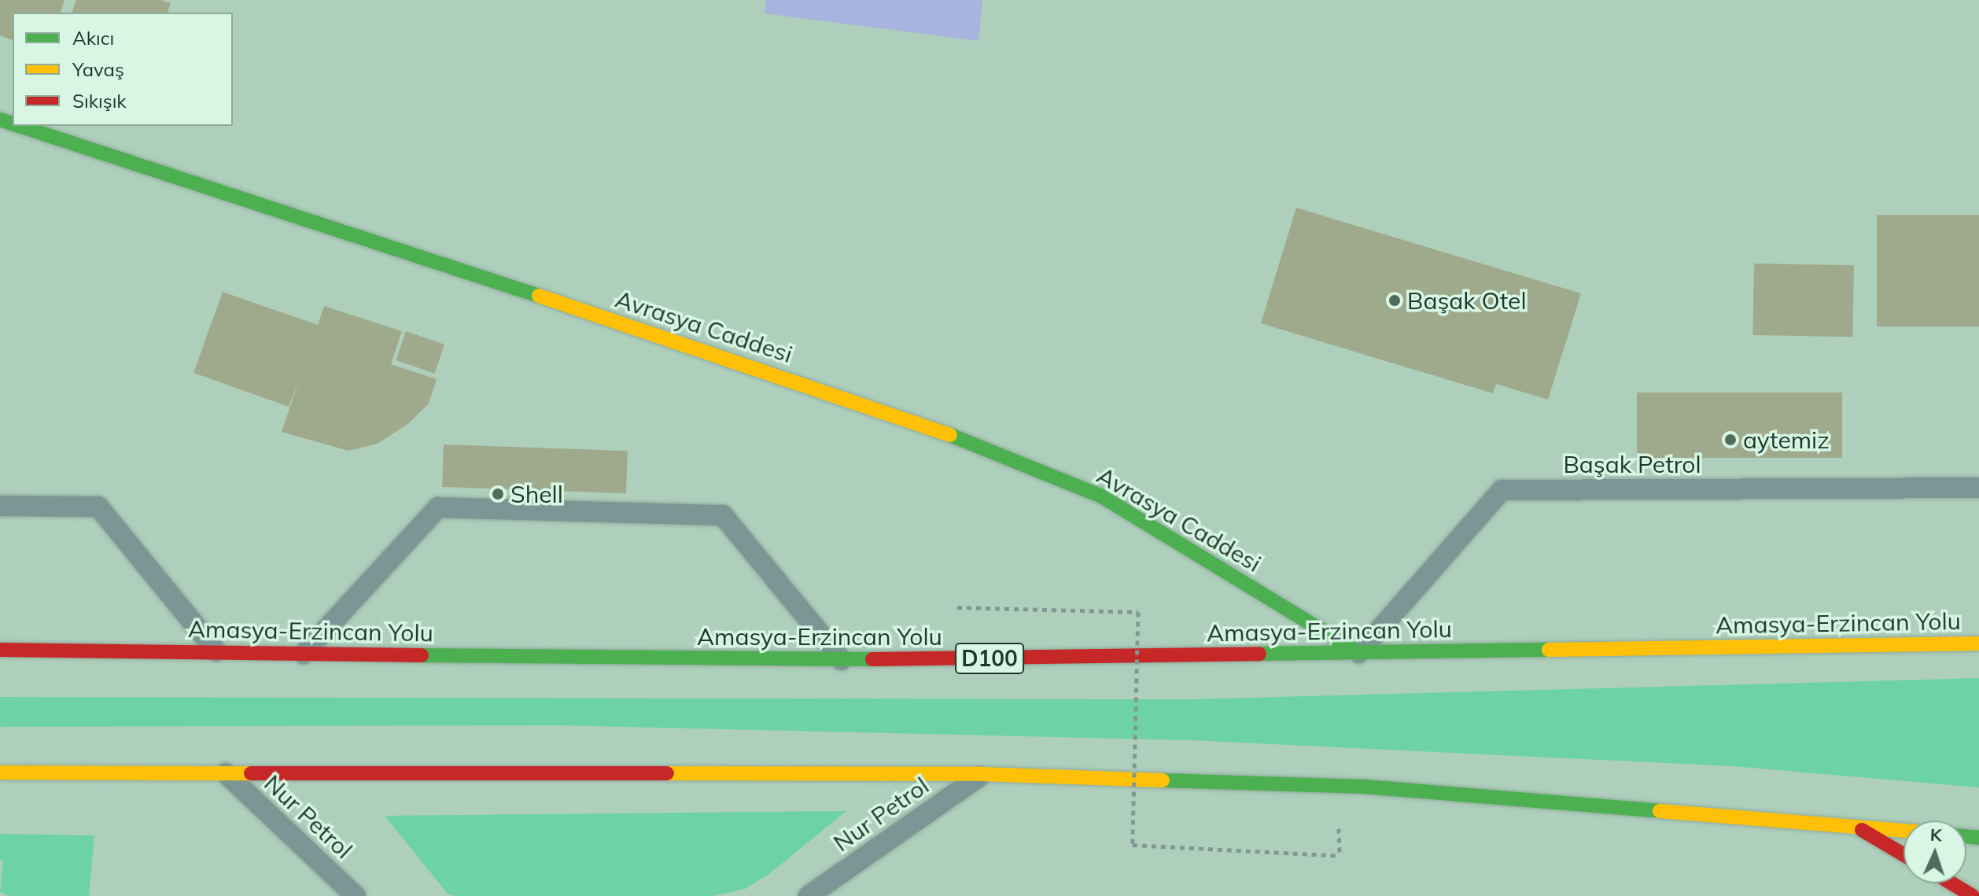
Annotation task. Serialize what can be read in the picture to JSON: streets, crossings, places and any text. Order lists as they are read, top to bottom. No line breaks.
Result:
{"streets":{"main road":["Avrasya Caddesi","Amasya-Erzincan Yolu","D100"],"lane":["Başak Petrol","Nur Petrol"]},"crossings":[["Avrasya Caddesi","Başak Petrol"],["Avrasya Caddesi","Amasya-Erzincan Yolu"],["Başak Petrol","Amasya-Erzincan Yolu"]],"places":["Başak Otel","aytemiz","Shell"],"legend":["Akıcı","Yavaş","Sıkışık"],"north":"top"}
